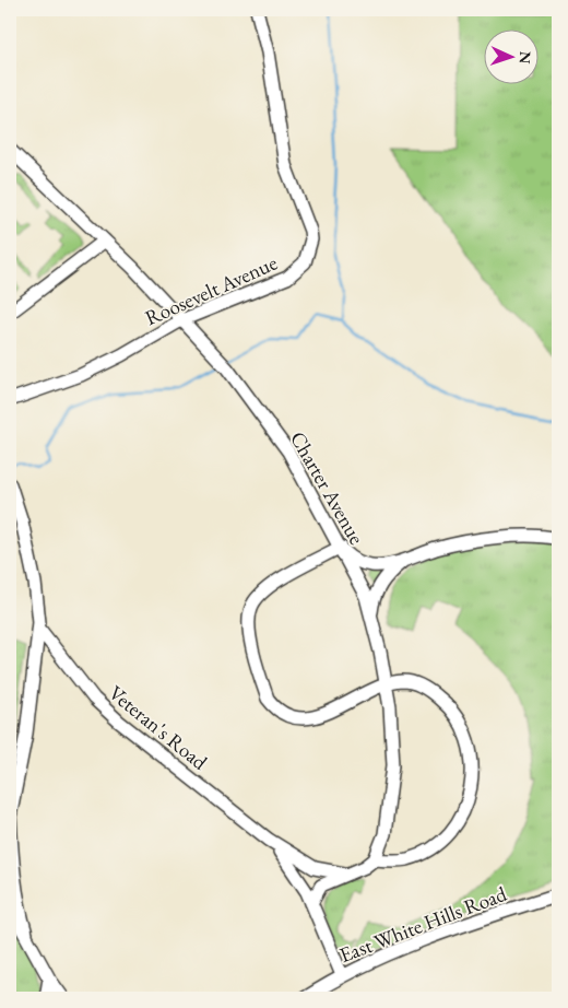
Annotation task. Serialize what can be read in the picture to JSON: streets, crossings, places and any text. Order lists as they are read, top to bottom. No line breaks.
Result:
{"streets":{"street":["Roosevelt Avenue","Charter Avenue","Veteran's Road","East White Hills Road"]},"crossings":[["Roosevelt Avenue","Charter Avenue"],["Veteran's Road","East White Hills Road"]],"north":"right"}
